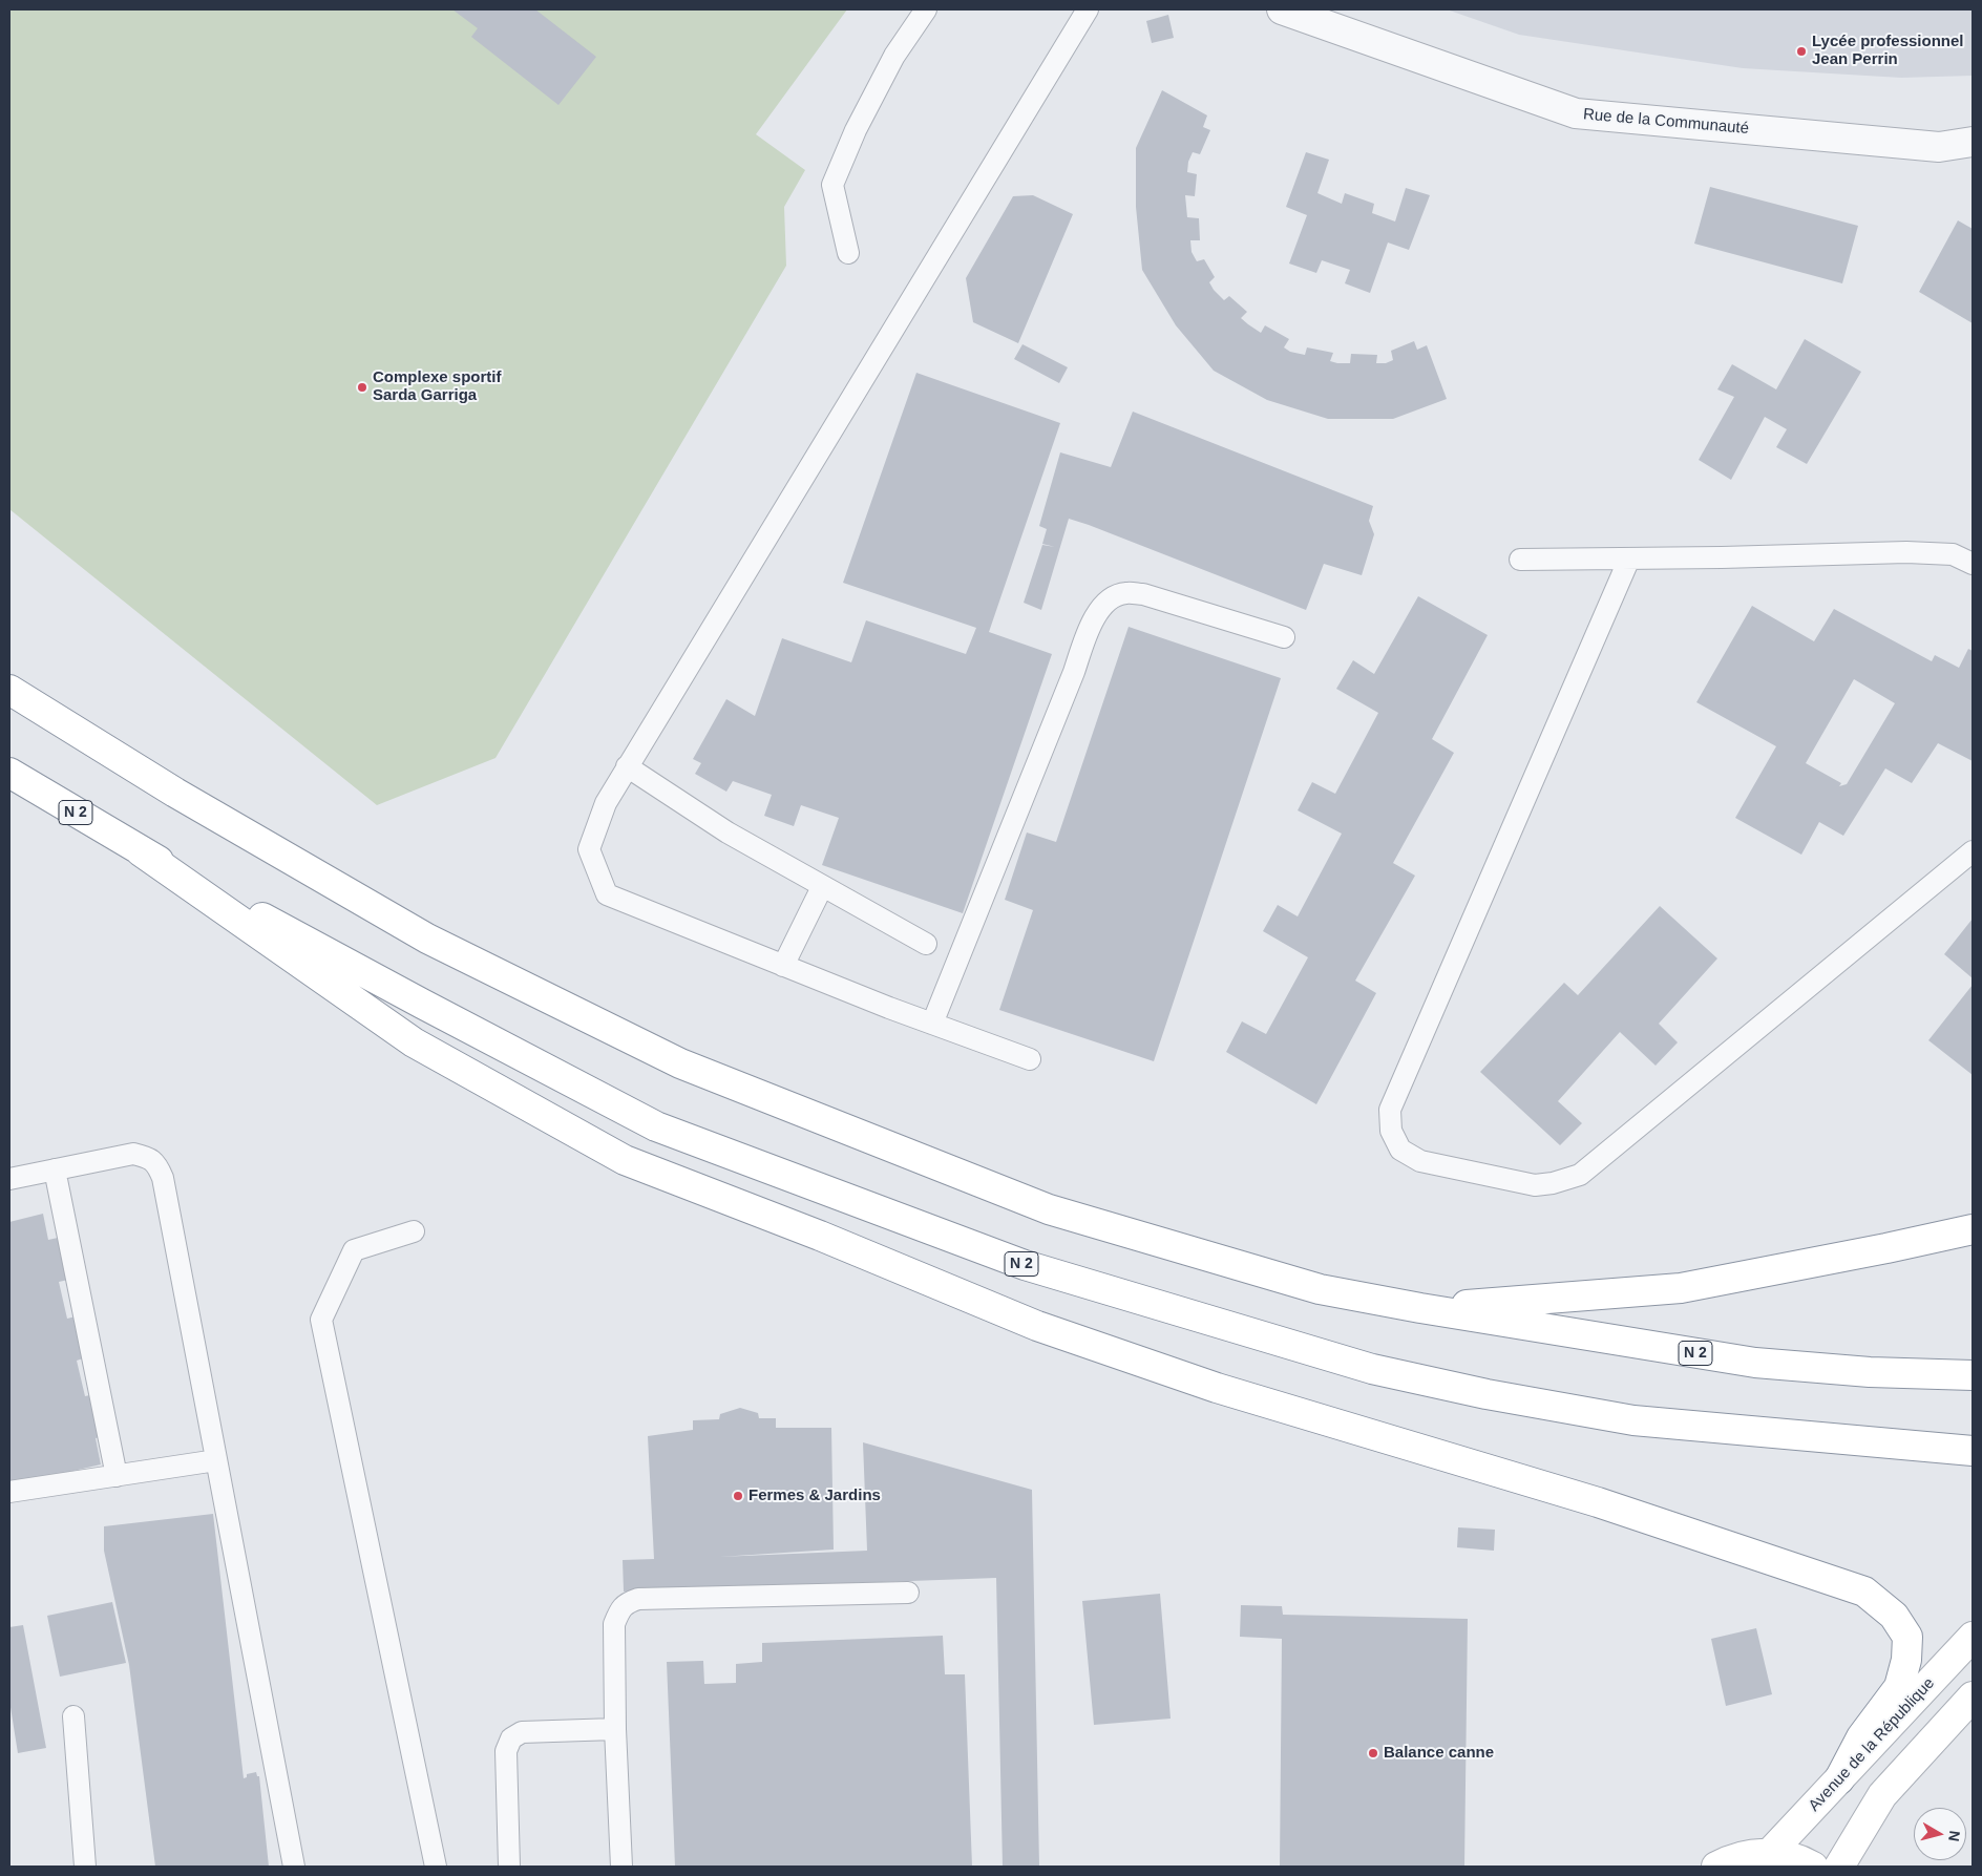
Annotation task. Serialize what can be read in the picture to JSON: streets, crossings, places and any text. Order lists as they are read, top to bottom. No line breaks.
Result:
{"streets":{"main road":["N 2","Avenue de la République"],"street":["Rue de la Communauté"]},"places":["Lycée professionnel Jean Perrin","Complexe sportif Sarda Garriga","Fermes & Jardins","Balance canne"],"north":"right"}
